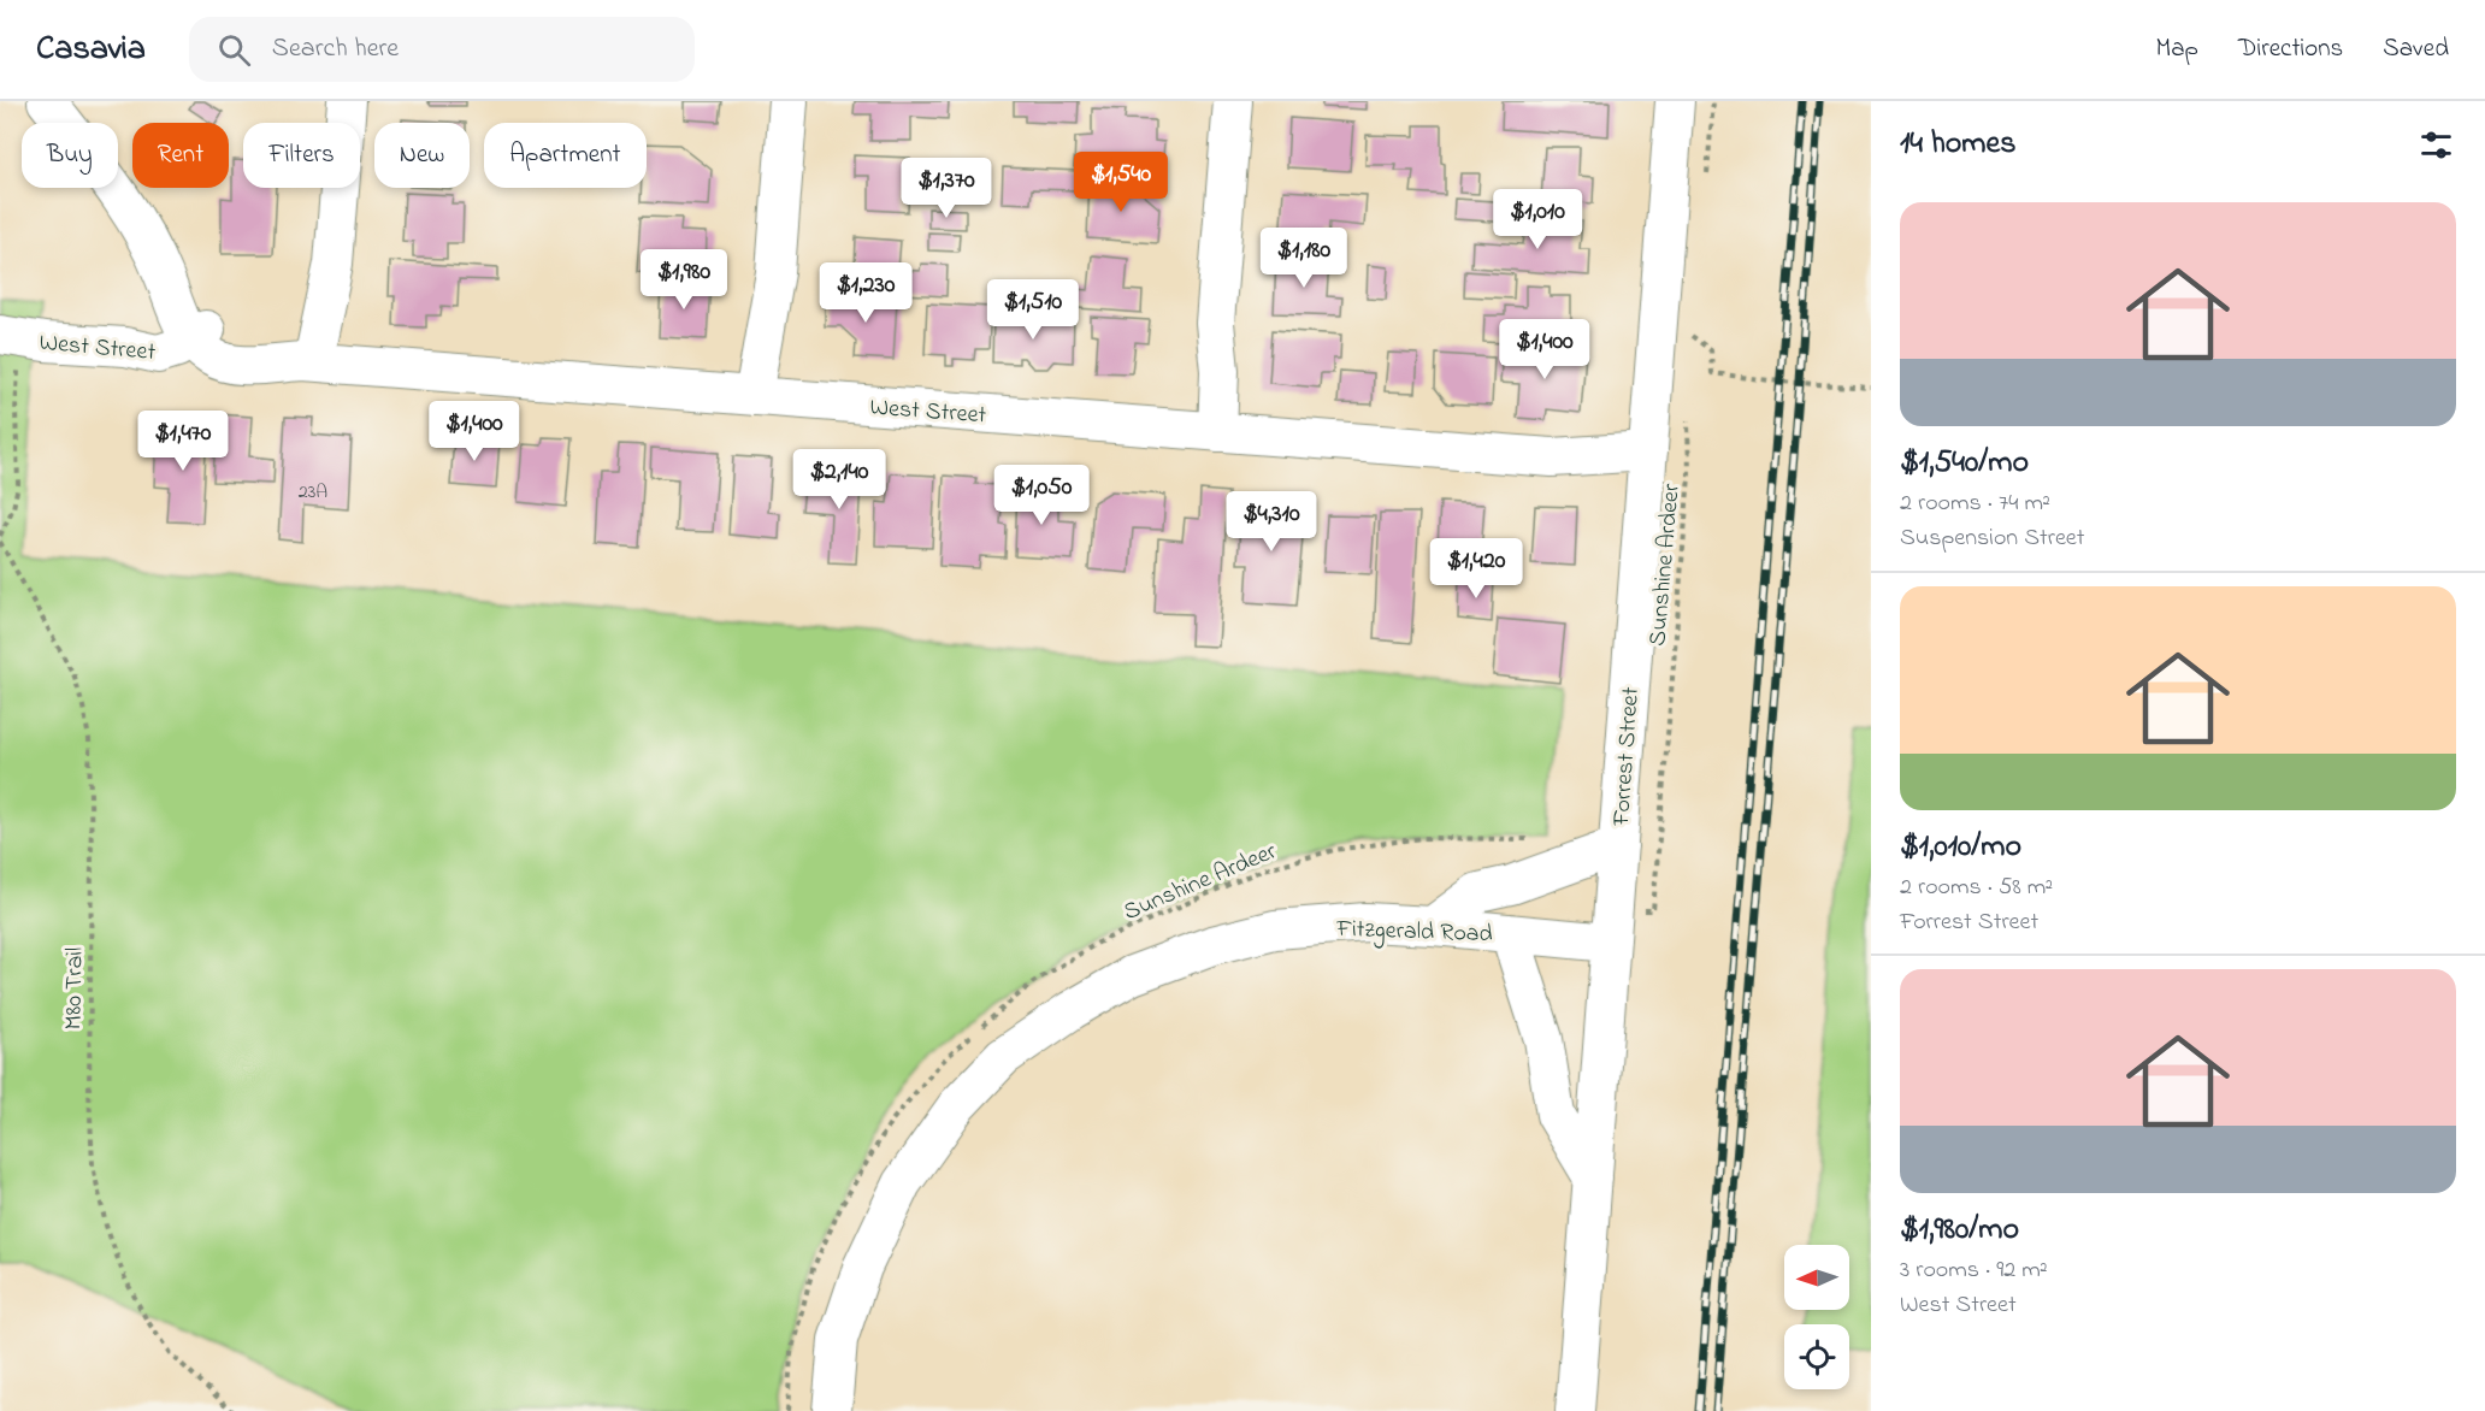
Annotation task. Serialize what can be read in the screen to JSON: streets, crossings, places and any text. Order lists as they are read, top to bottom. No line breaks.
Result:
{"streets":{"street":["West Street","Forrest Street","Fitzgerald Road"],"path":["Sunshine Ardeer","M80 Trail"]},"crossings":[["West Street","Forrest Street"],["Sunshine Ardeer","Forrest Street"],["Sunshine Ardeer","Fitzgerald Road"],["Forrest Street","Fitzgerald Road"]],"house_numbers":["23A"],"north":"left","page":{"header":"Casavia","search":"Search here","nav":["Map","Directions","Saved"],"heading":"14 homes","chip":["Buy","Rent","Filters","New","Apartment"],"price":["$1,540","$1,370","$1,010","$1,180","$1,980","$1,230","$1,510","$1,400","$1,400","$1,470","$2,140","$1,050","$4,310","$1,420"],"list":[{"name":"$1,540/mo","note":"2 rooms · 74 m² · Suspension Street"},{"name":"$1,010/mo","note":"2 rooms · 58 m² · Forrest Street"},{"name":"$1,980/mo","note":"3 rooms · 92 m² · West Street"}]}}
